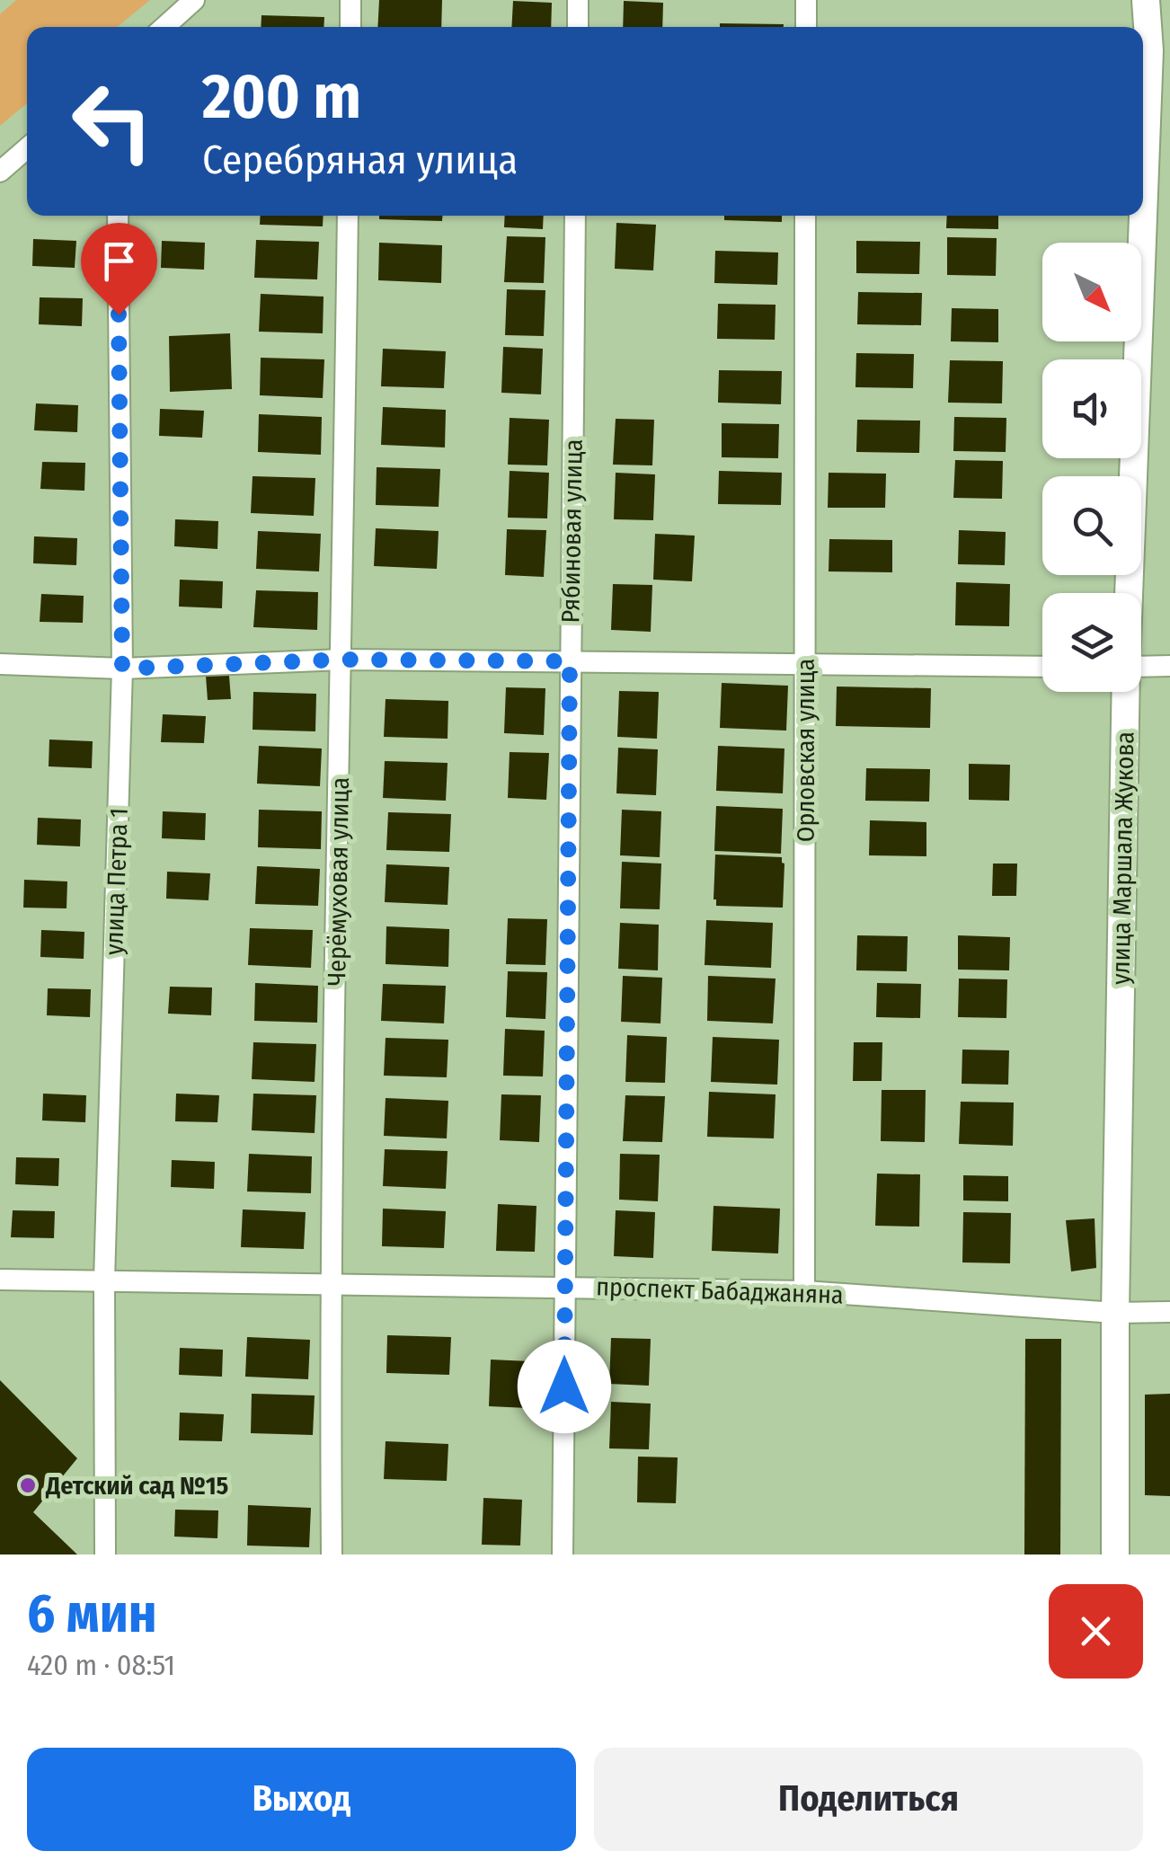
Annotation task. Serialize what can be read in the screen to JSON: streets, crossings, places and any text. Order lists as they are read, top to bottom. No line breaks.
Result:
{"streets":{"main road":["улица Маршала Жукова"],"street":["Рябиновая улица","Орловская улица","улица Петра 1","Черёмуховая улица","проспект Бабаджаняна"]},"crossings":[["Рябиновая улица","проспект Бабаджаняна"],["Орловская улица","проспект Бабаджаняна"],["улица Маршала Жукова","проспект Бабаджаняна"],["улица Петра 1","проспект Бабаджаняна"],["Черёмуховая улица","проспект Бабаджаняна"]],"places":["Детский сад №15"],"north":"bottom right","page":{"turn":["200 m","Серебряная улица"],"heading":["6 мин","420 m · 08:51"],"buttons":["Выход","Поделиться"]}}
